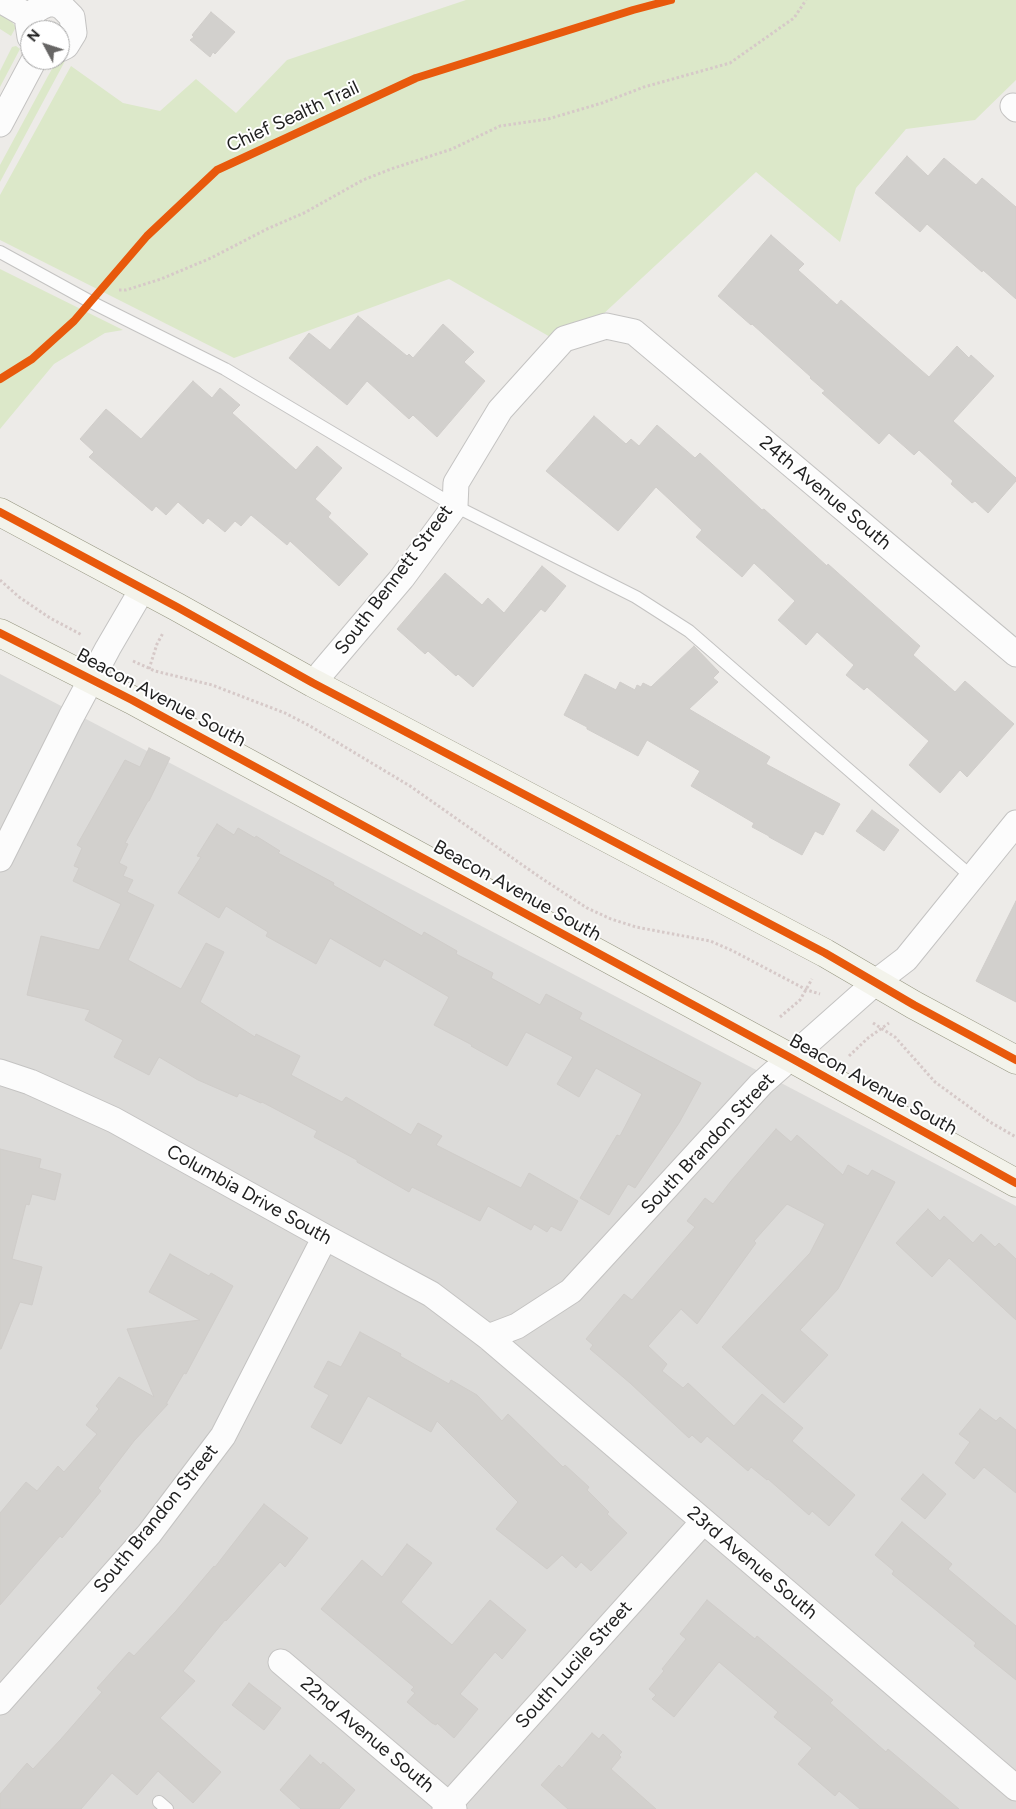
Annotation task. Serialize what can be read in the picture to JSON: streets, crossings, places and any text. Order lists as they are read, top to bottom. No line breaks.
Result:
{"streets":{"main road":["Beacon Avenue South"],"street":["24th Avenue South","South Bennett Street","South Brandon Street","Columbia Drive South","23rd Avenue South","South Lucile Street","22nd Avenue South"],"cycle path":["Chief Sealth Trail"]},"crossings":[["24th Avenue South","South Bennett Street"],["Beacon Avenue South","South Brandon Street"],["South Brandon Street","Columbia Drive South"],["South Brandon Street","23rd Avenue South"],["Columbia Drive South","23rd Avenue South"],["23rd Avenue South","South Lucile Street"],["South Lucile Street","22nd Avenue South"]],"north":"top left"}
